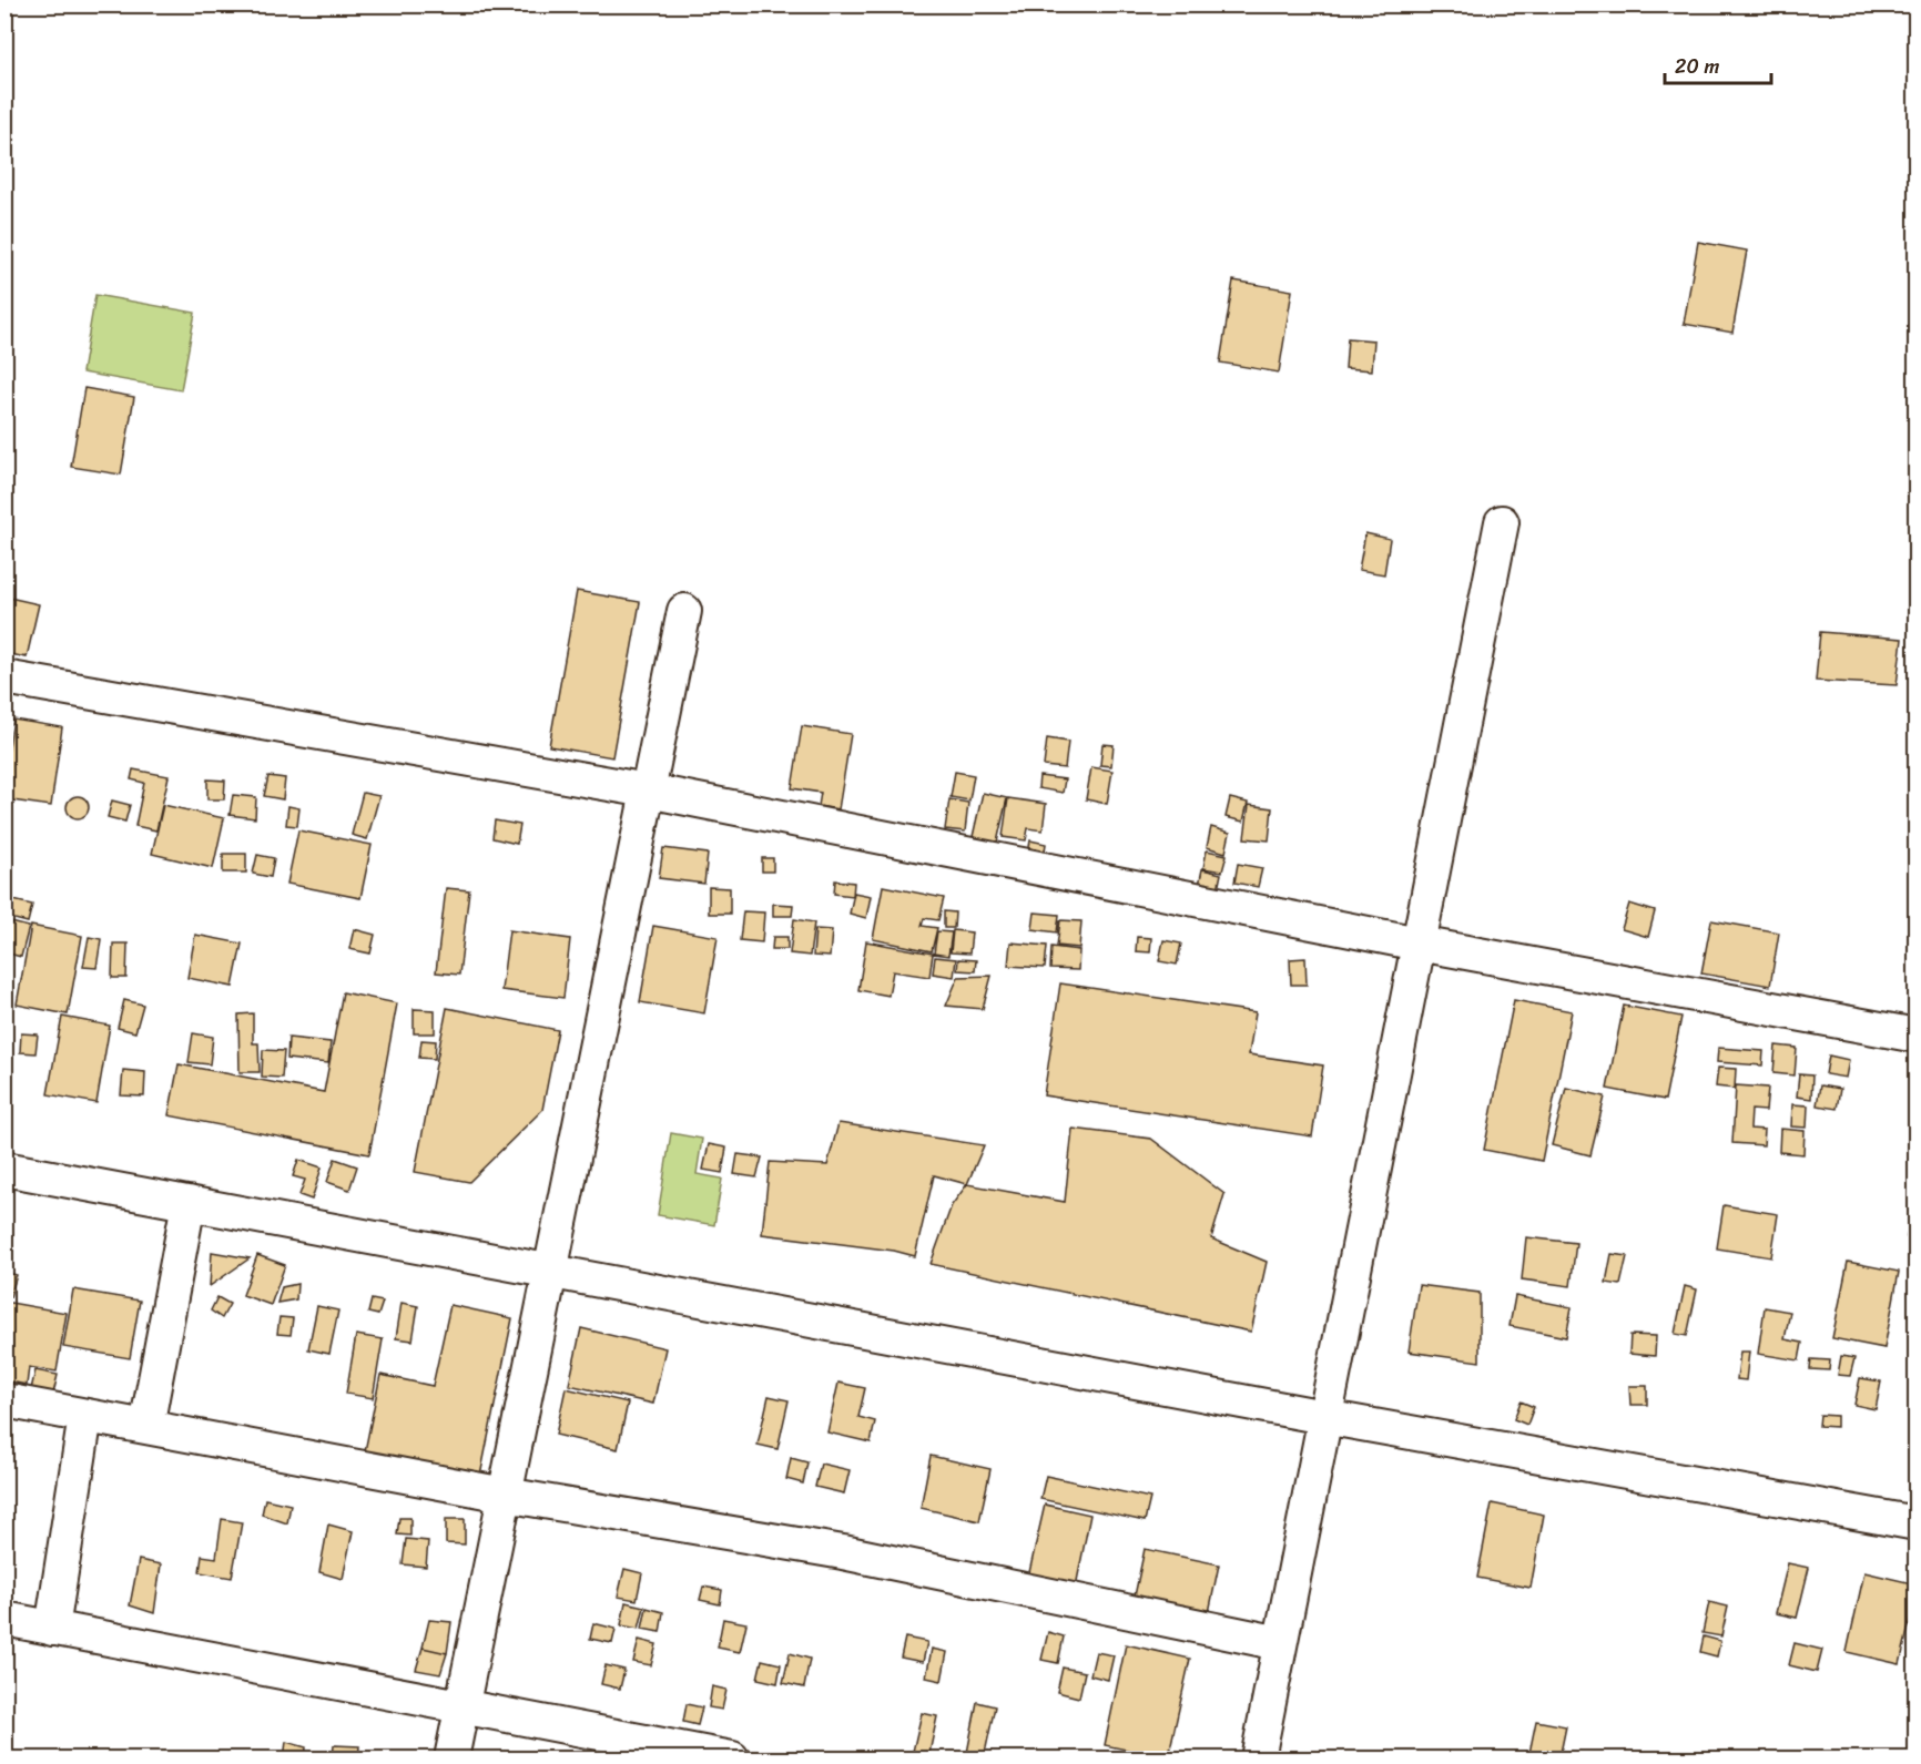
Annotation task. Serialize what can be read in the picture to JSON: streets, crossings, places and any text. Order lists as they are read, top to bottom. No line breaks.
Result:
{"scale_bar":"20 m"}
